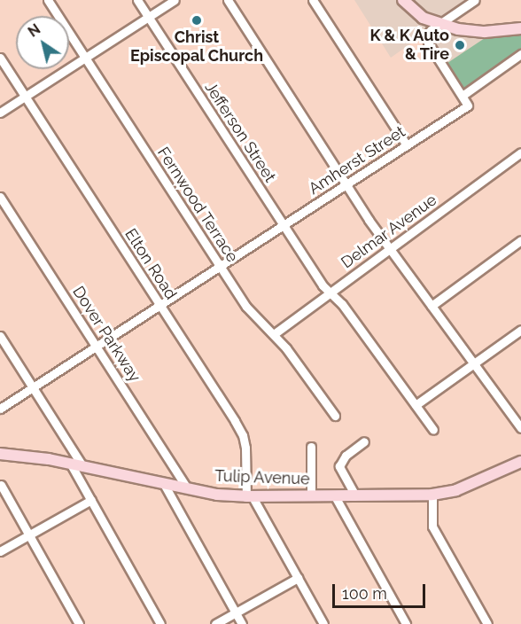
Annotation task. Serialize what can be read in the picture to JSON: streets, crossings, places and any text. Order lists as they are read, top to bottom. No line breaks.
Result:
{"streets":{"main road":["Tulip Avenue"],"street":["Jefferson Street","Amherst Street","Fernwood Terrace","Delmar Avenue","Elton Road","Dover Parkway"]},"crossings":[["Jefferson Street","Amherst Street"],["Jefferson Street","Delmar Avenue"],["Amherst Street","Fernwood Terrace"],["Amherst Street","Elton Road"],["Amherst Street","Dover Parkway"],["Fernwood Terrace","Delmar Avenue"],["Elton Road","Tulip Avenue"],["Dover Parkway","Tulip Avenue"]],"places":["Christ Episcopal Church","K & K Auto & Tire"],"scale_bar":"100 m","north":"top left"}
